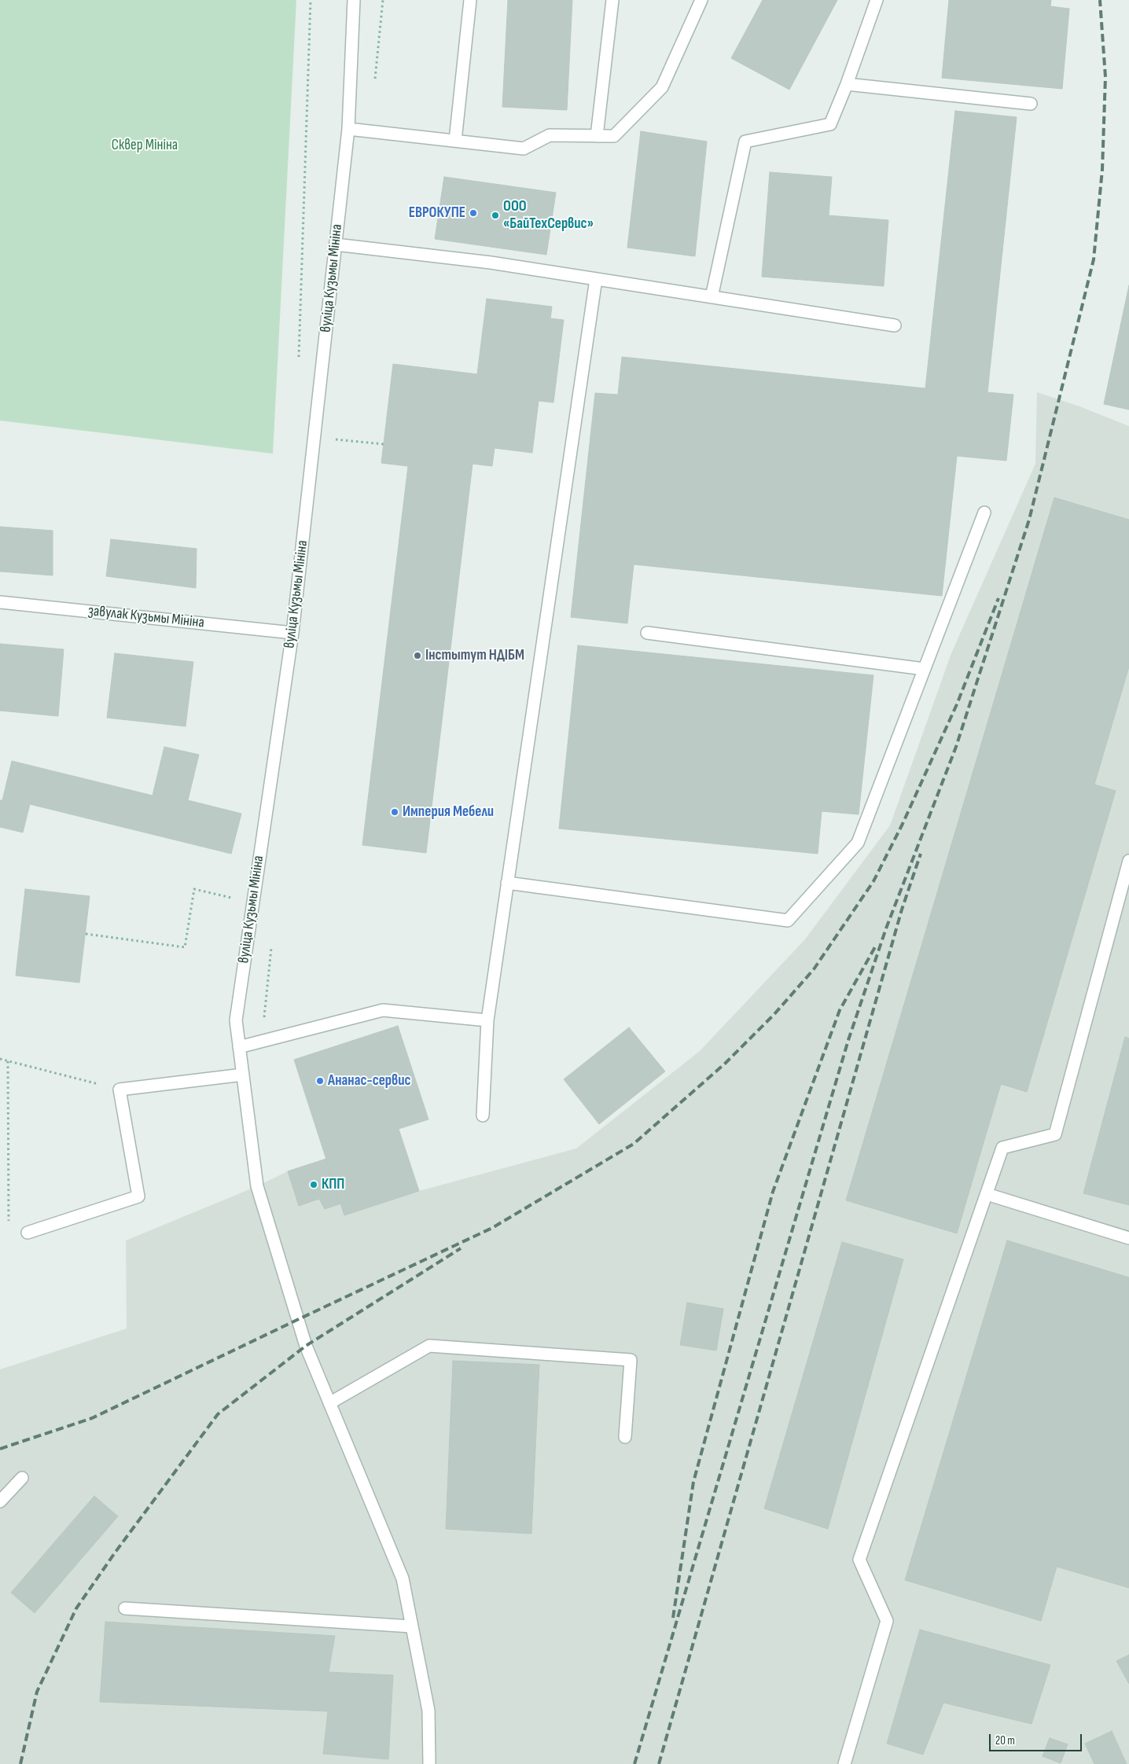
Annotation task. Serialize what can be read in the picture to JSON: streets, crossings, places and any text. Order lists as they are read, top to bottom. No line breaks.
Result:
{"streets":{"street":["вуліца Кузьмы Мініна","завулак Кузьмы Мініна"]},"crossings":[["вуліца Кузьмы Мініна","завулак Кузьмы Мініна"]],"parks":["Сквер Мініна"],"places":["ЕВРОКУПЕ","ООО «БайТехСервис»","Інстытут НДІБМ","Империя Мебели","Ананас-сервис","КПП"],"scale_bar":"20 m"}
